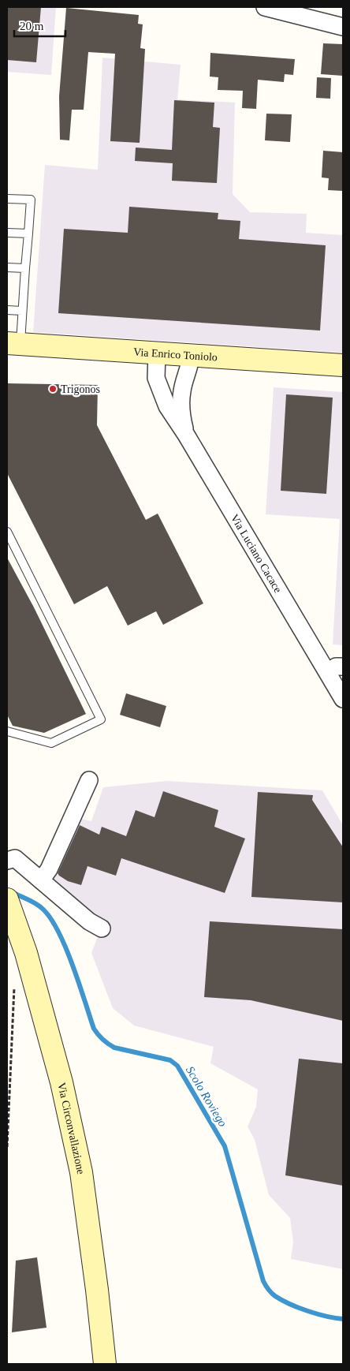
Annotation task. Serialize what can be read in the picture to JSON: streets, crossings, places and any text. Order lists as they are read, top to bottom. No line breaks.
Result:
{"streets":{"main road":["Via Enrico Toniolo","Via Circonvallazione"],"street":["Via Luciano Cacace"]},"crossings":[["Via Enrico Toniolo","Via Luciano Cacace"]],"water":["Scolo Roviego"],"places":["Trigonos"],"scale_bar":"20 m"}
